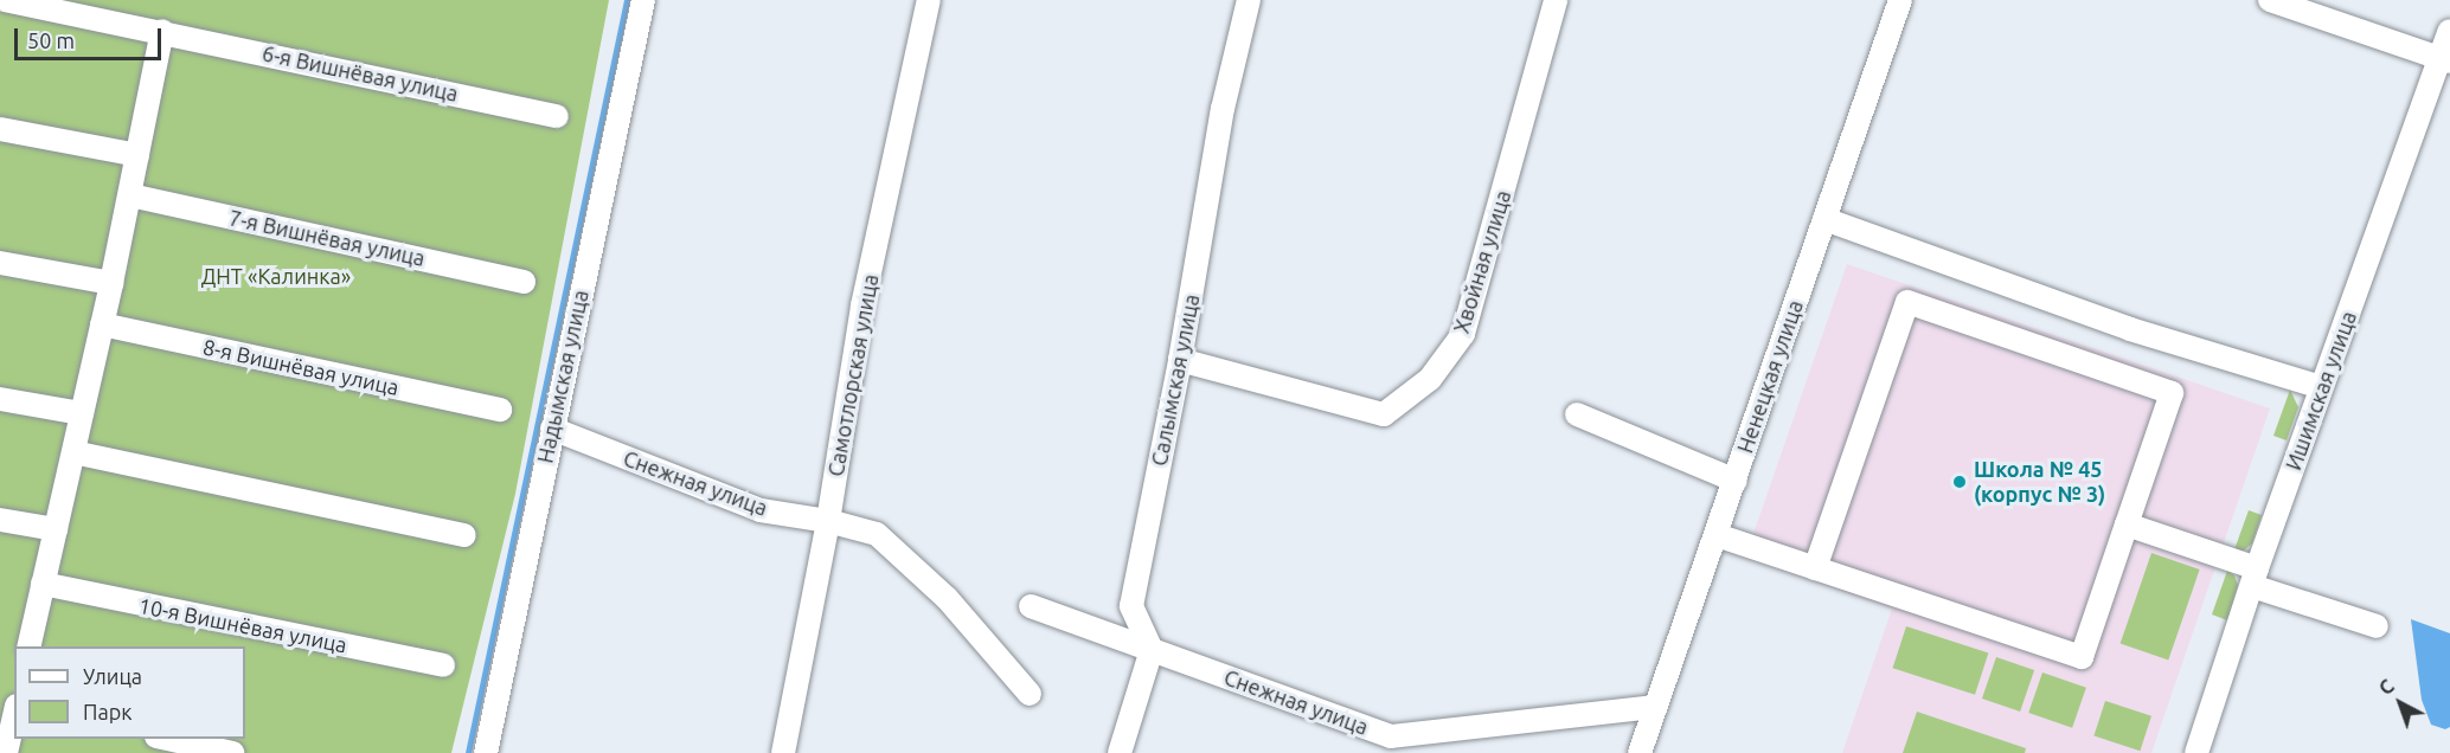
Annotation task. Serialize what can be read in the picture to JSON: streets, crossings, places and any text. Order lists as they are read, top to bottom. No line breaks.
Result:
{"streets":{"street":["6-я Вишнёвая улица","7-я Вишнёвая улица","Хвойная улица","8-я Вишнёвая улица","Самотлорская улица","Надымская улица","Ненецкая улица","Салымская улица","Ишимская улица","Снежная улица","10-я Вишнёвая улица"]},"crossings":[["Хвойная улица","Салымская улица"],["Самотлорская улица","Снежная улица"],["Надымская улица","Снежная улица"],["Ненецкая улица","Снежная улица"],["Салымская улица","Снежная улица"]],"parks":["ДНТ «Калинка»"],"places":["Школа № 45 (корпус № 3)"],"legend":["Улица","Парк"],"scale_bar":"50 m","north":"top left"}
